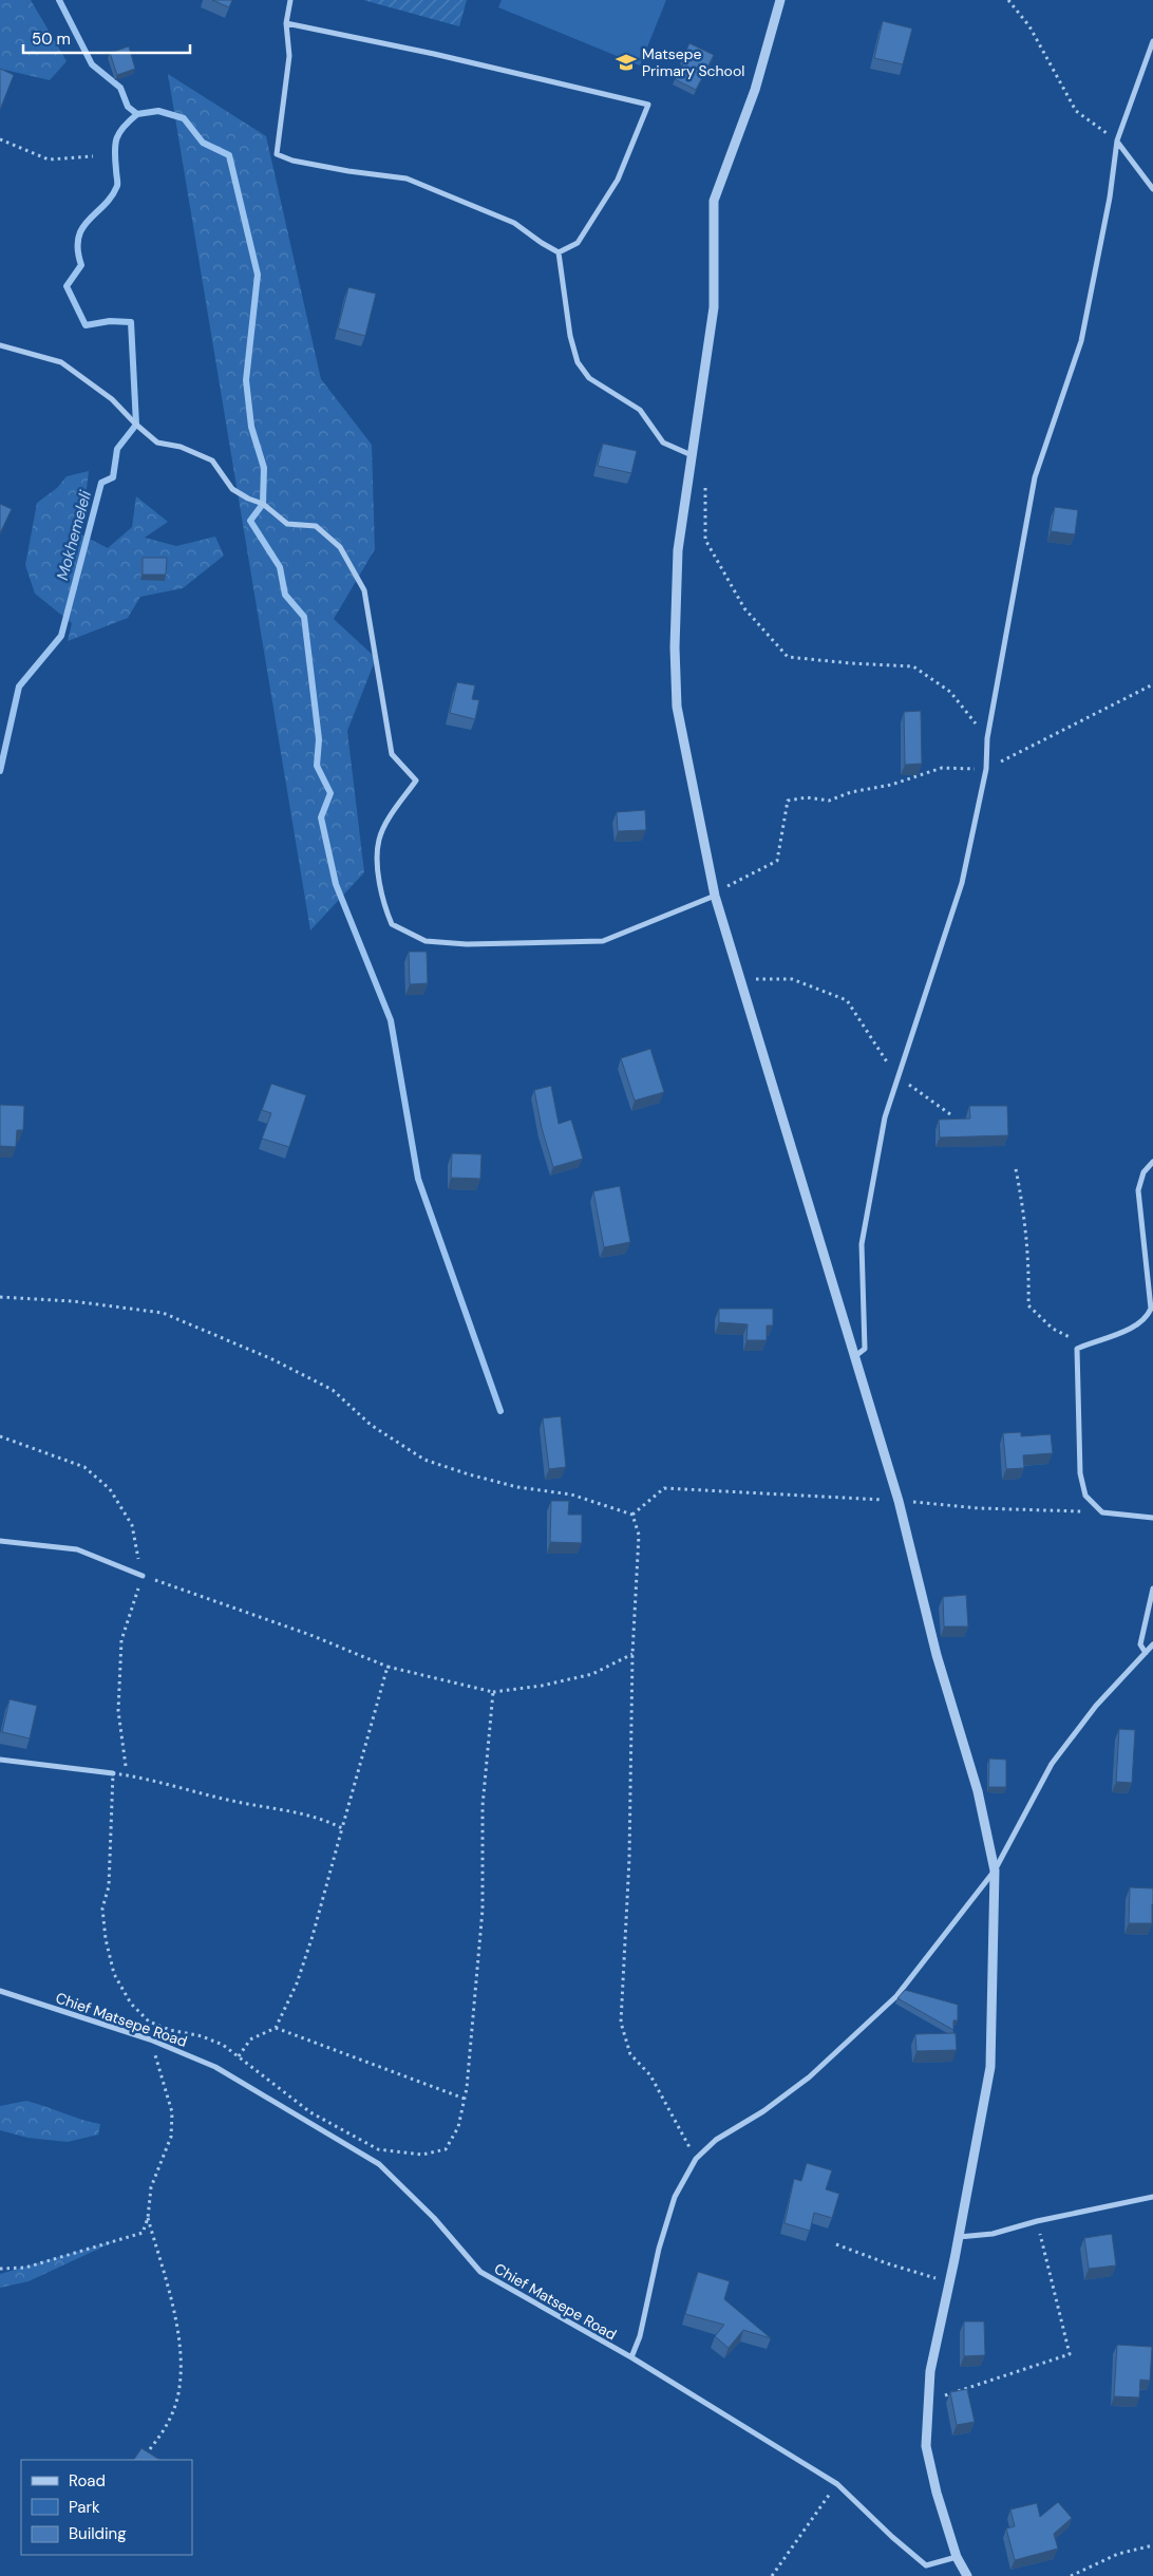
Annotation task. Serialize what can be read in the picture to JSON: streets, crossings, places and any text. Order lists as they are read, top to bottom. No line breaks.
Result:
{"streets":{"street":["Chief Matsepe Road"]},"water":["Mokhemeleli"],"places":{"school or university":["Matsepe Primary School"]},"legend":["Road","Park","Building"],"scale_bar":"50 m"}
